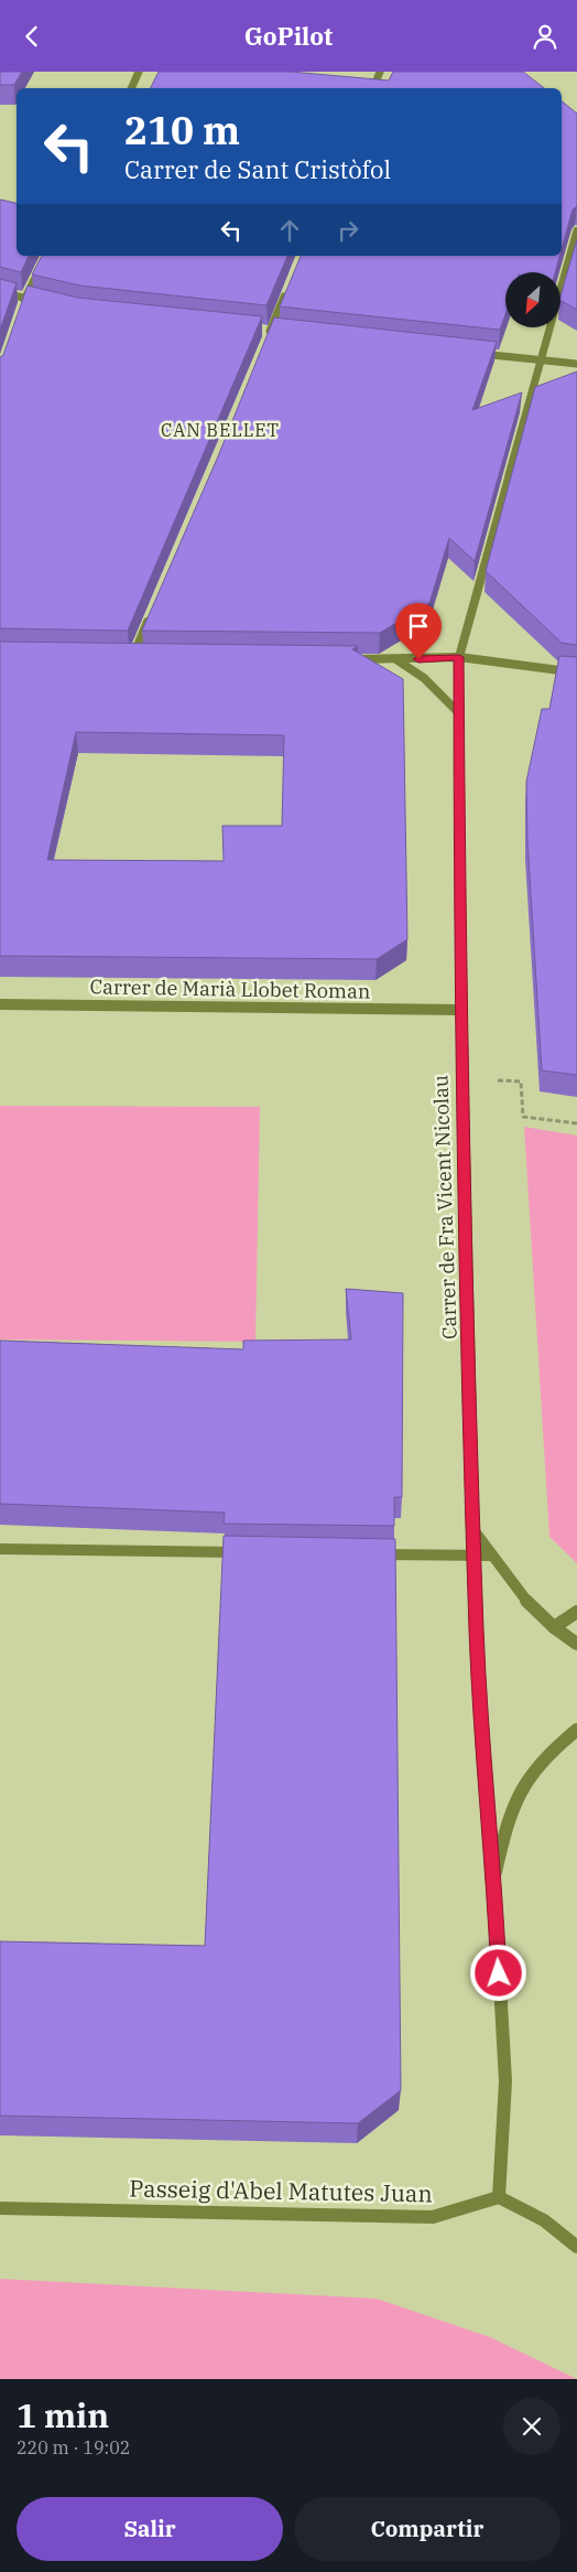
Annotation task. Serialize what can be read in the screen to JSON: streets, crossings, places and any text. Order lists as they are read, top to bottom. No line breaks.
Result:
{"streets":{"street":["Carrer de Marià Llobet Roman","Carrer de Fra Vicent Nicolau","Passeig d'Abel Matutes Juan"]},"crossings":[["Carrer de Marià Llobet Roman","Carrer de Fra Vicent Nicolau"],["Carrer de Fra Vicent Nicolau","Passeig d'Abel Matutes Juan"]],"districts":["CAN BELLET"],"north":"bottom left","page":{"header":"GoPilot","turn":["210 m","Carrer de Sant Cristòfol"],"heading":["1 min","220 m · 19:02"],"buttons":["Salir","Compartir"]}}
